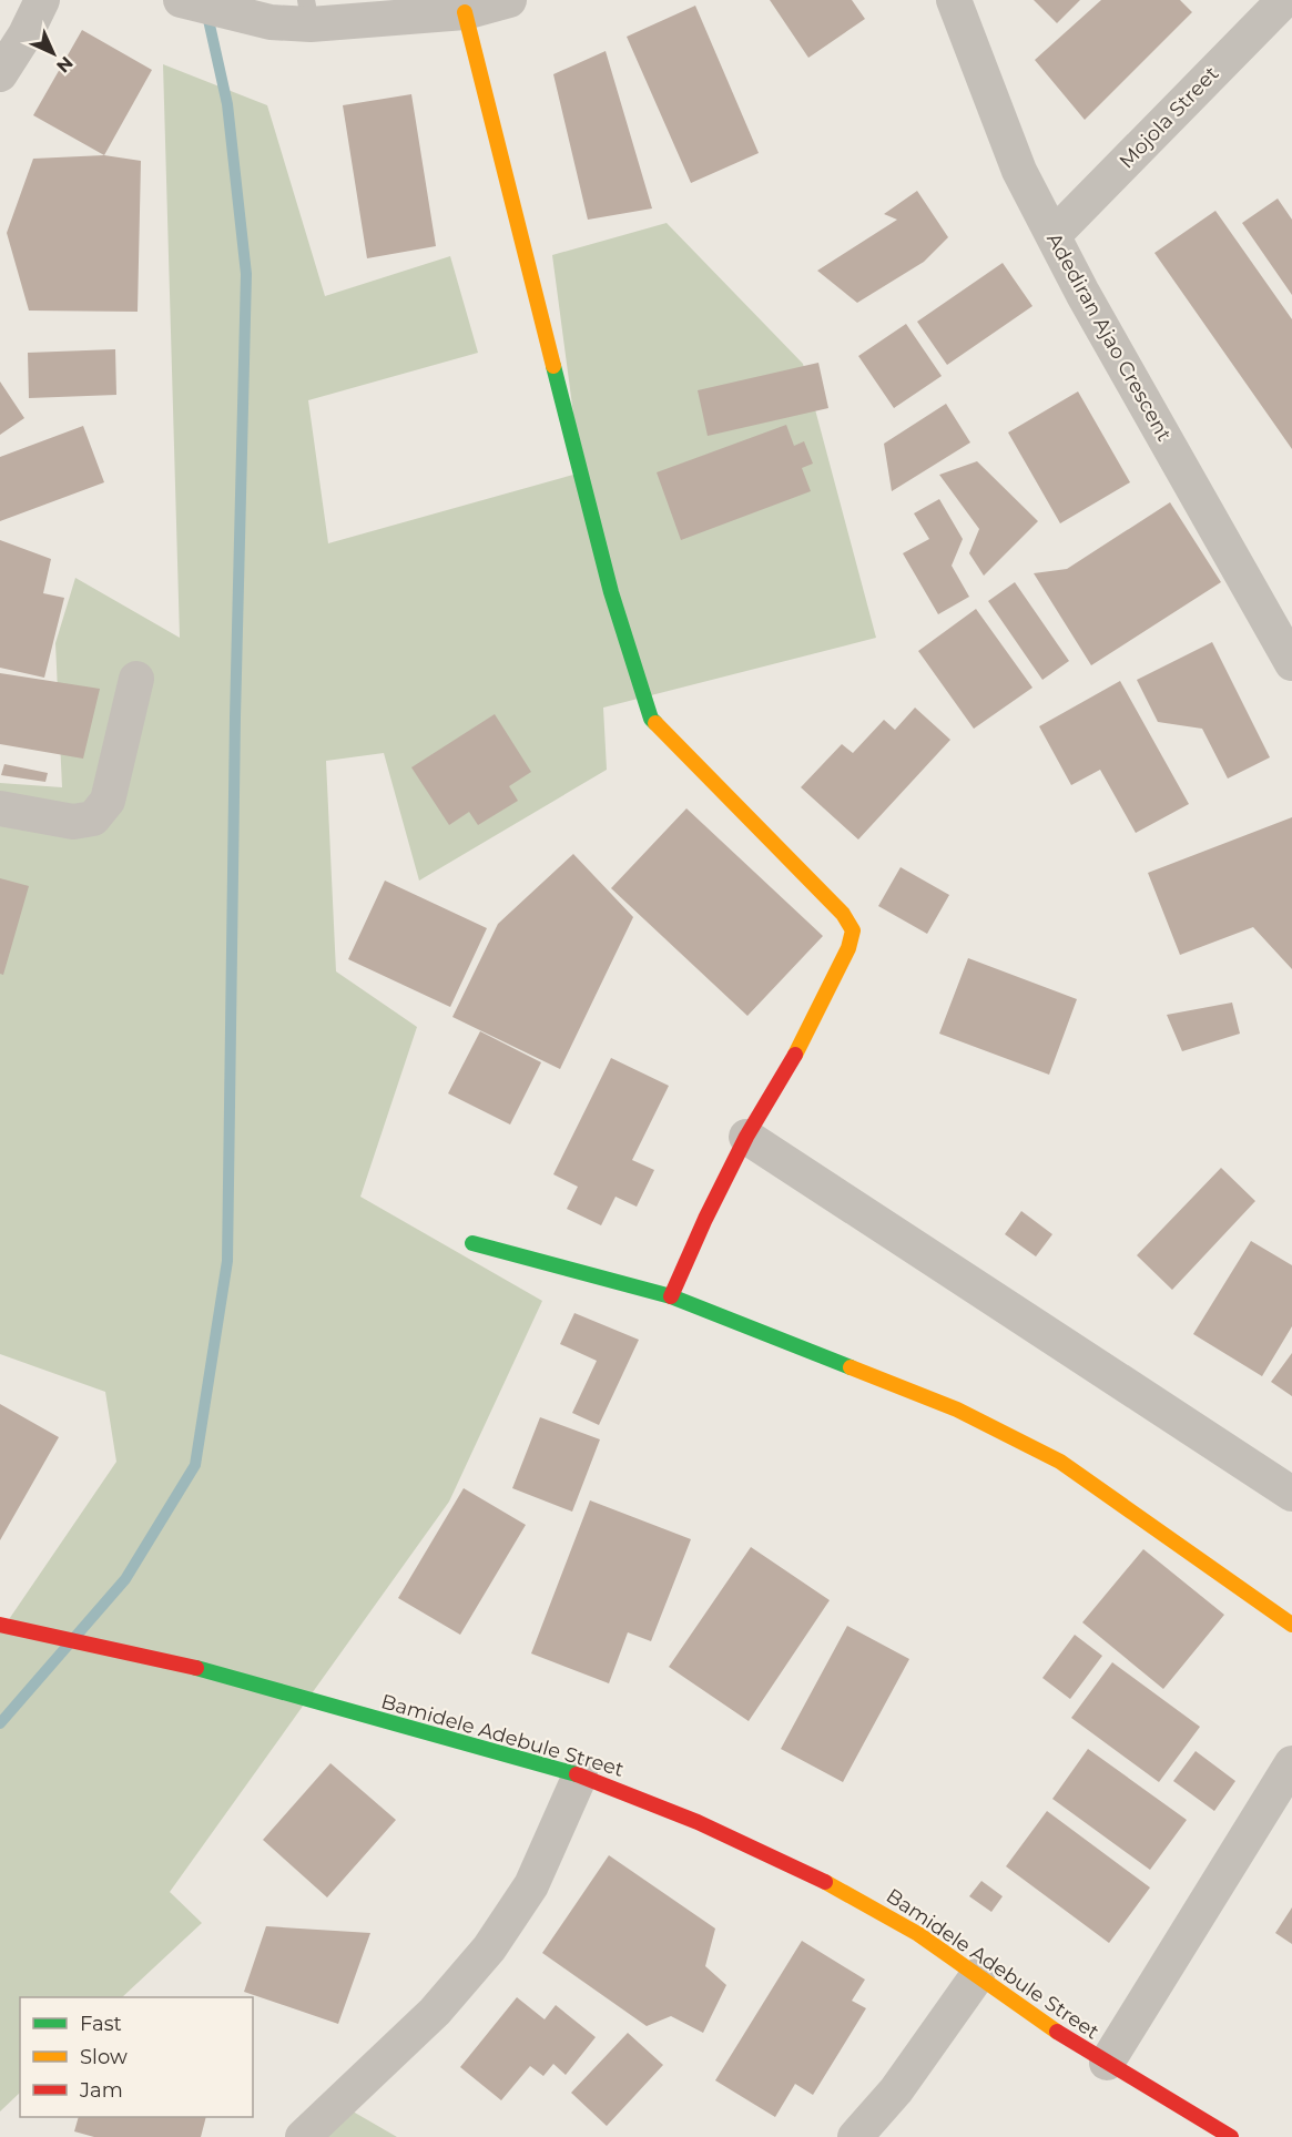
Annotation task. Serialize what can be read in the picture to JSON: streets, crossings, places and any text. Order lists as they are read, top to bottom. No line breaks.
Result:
{"streets":{"street":["Mojola Street","Adediran Ajao Crescent","Bamidele Adebule Street"]},"crossings":[["Mojola Street","Adediran Ajao Crescent"]],"legend":["Fast","Slow","Jam"],"north":"bottom right"}
